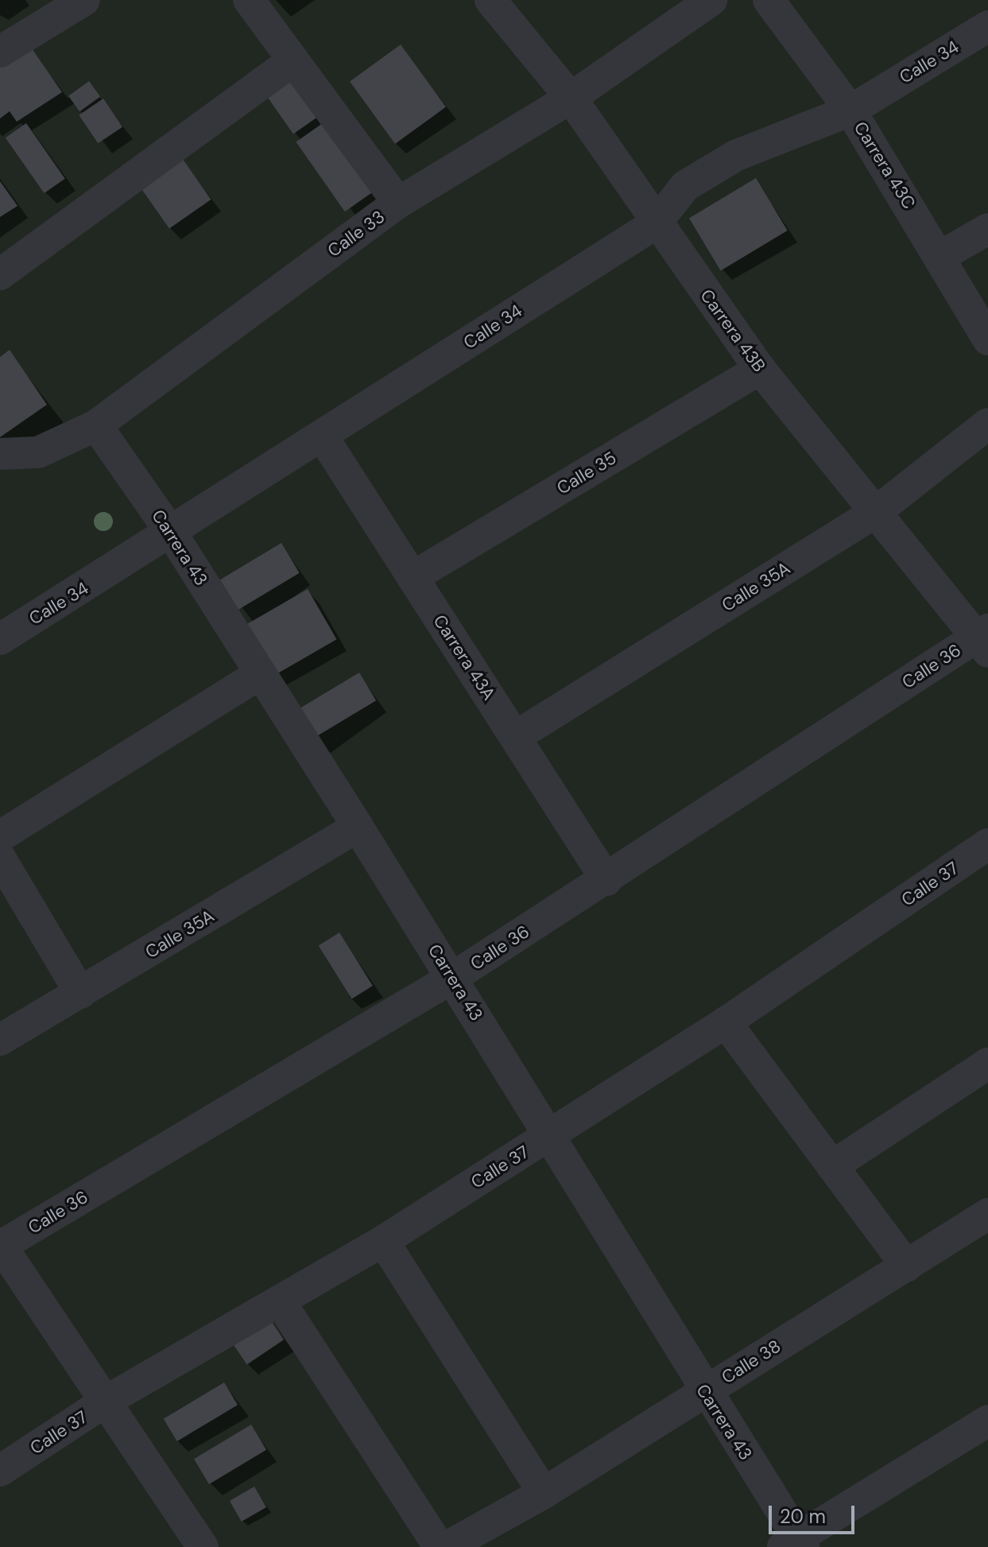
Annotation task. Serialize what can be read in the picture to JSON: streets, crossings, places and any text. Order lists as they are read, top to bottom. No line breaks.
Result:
{"streets":{"street":["Calle 34","Carrera 43C","Calle 33","Carrera 43B","Calle 35","Carrera 43","Calle 35A","Carrera 43A","Calle 36","Calle 37","Calle 38"]},"crossings":[["Calle 34","Carrera 43C"],["Calle 34","Carrera 43B"],["Calle 34","Carrera 43"],["Calle 34","Carrera 43A"],["Calle 33","Carrera 43B"],["Calle 33","Carrera 43"],["Carrera 43B","Calle 35"],["Carrera 43B","Calle 35A"],["Carrera 43B","Calle 36"],["Calle 35","Carrera 43A"],["Carrera 43","Calle 35A"],["Carrera 43","Calle 36"],["Carrera 43","Calle 37"],["Carrera 43","Calle 38"],["Calle 35A","Carrera 43A"],["Carrera 43A","Calle 36"]],"scale_bar":"20 m"}
